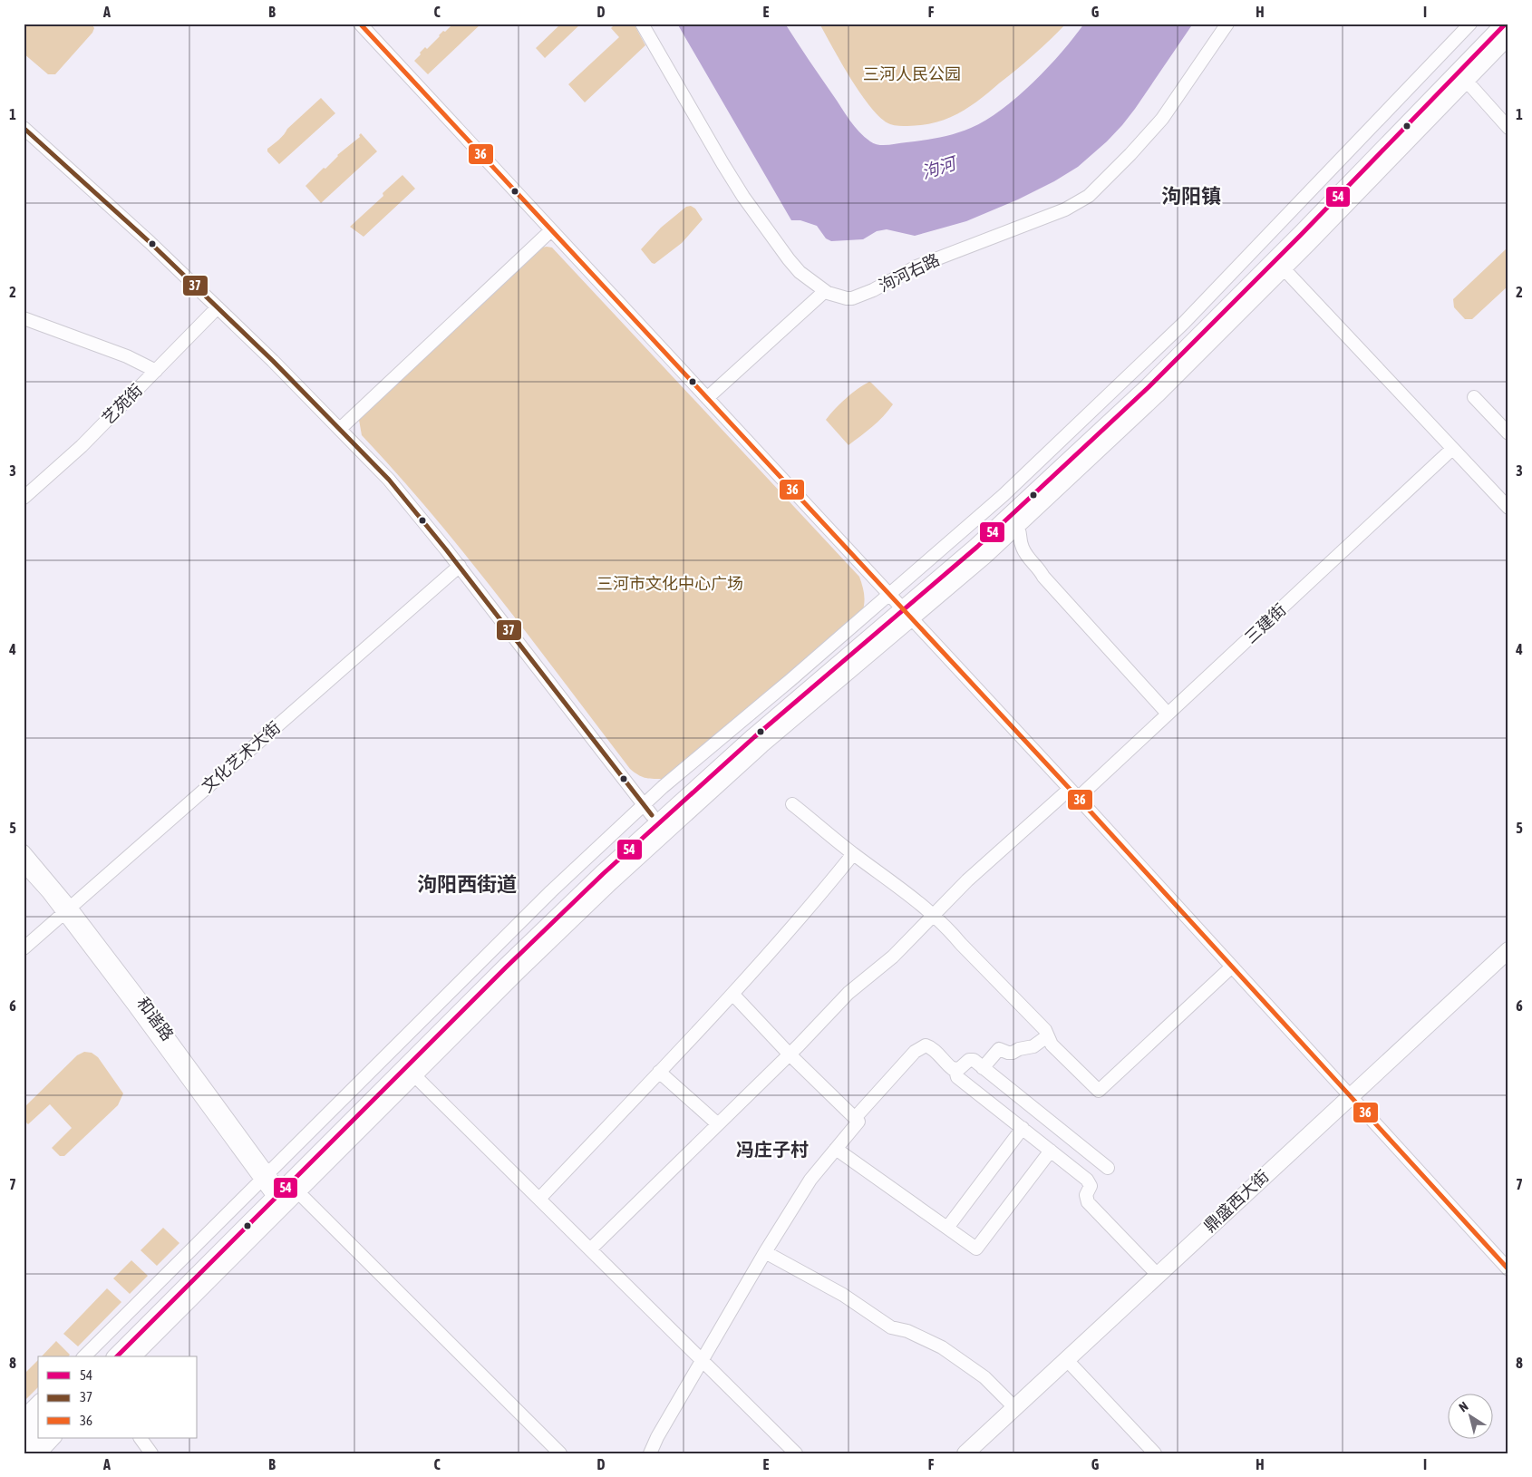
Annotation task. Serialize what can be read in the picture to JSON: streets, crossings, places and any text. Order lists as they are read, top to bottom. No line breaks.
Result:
{"streets":{"main road":["鼎盛西大街"],"street":["泃河右路","艺苑街","三建街","文化艺术大街","和谐路"]},"crossings":[["文化艺术大街","和谐路"]],"districts":["泃阳镇","泃阳西街道","冯庄子村"],"water":["泃河"],"parks":["三河人民公园","三河市文化中心广场"],"lines":["transit line 54","transit line 36","transit line 37"],"legend":["54","37","36"],"north":"top left","grid":{"columns":["A","B","C","D","E","F","G","H","I"],"rows":["1","2","3","4","5","6","7","8"]}}
